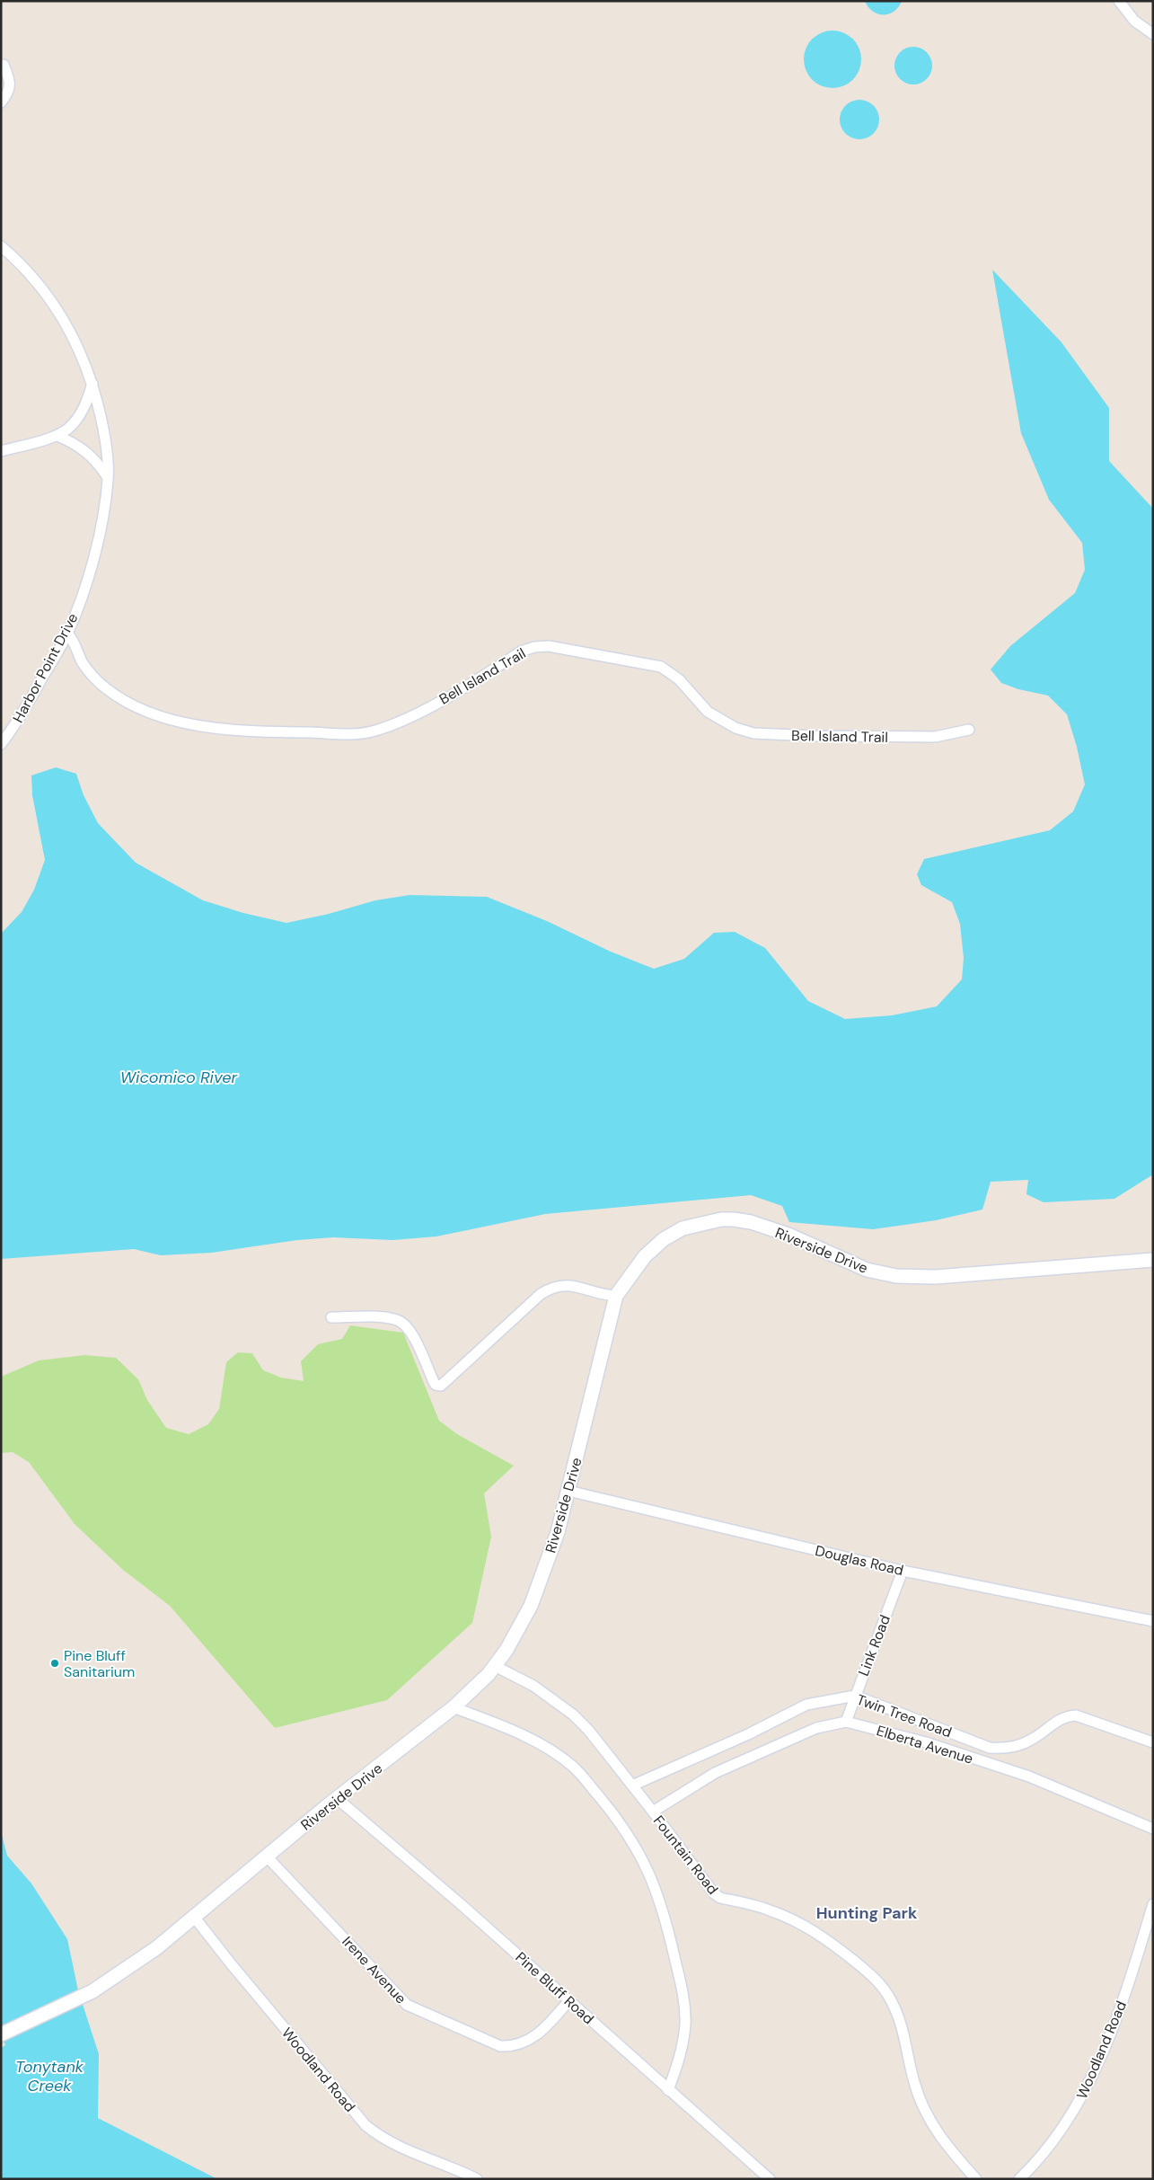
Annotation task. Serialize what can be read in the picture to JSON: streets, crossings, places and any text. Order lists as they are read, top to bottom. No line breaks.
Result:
{"streets":{"street":["Harbor Point Drive","Bell Island Trail","Riverside Drive","Douglas Road","Link Road","Twin Tree Road","Elberta Avenue","Fountain Road","Irene Avenue","Pine Bluff Road","Woodland Road"]},"crossings":[["Harbor Point Drive","Bell Island Trail"],["Riverside Drive","Douglas Road"],["Riverside Drive","Fountain Road"],["Riverside Drive","Irene Avenue"],["Riverside Drive","Pine Bluff Road"],["Riverside Drive","Woodland Road"],["Douglas Road","Link Road"],["Link Road","Twin Tree Road"],["Link Road","Elberta Avenue"],["Twin Tree Road","Fountain Road"],["Elberta Avenue","Fountain Road"],["Irene Avenue","Pine Bluff Road"]],"districts":["Hunting Park"],"water":["Wicomico River","Tonytank Creek"],"places":["Pine Bluff Sanitarium"]}
